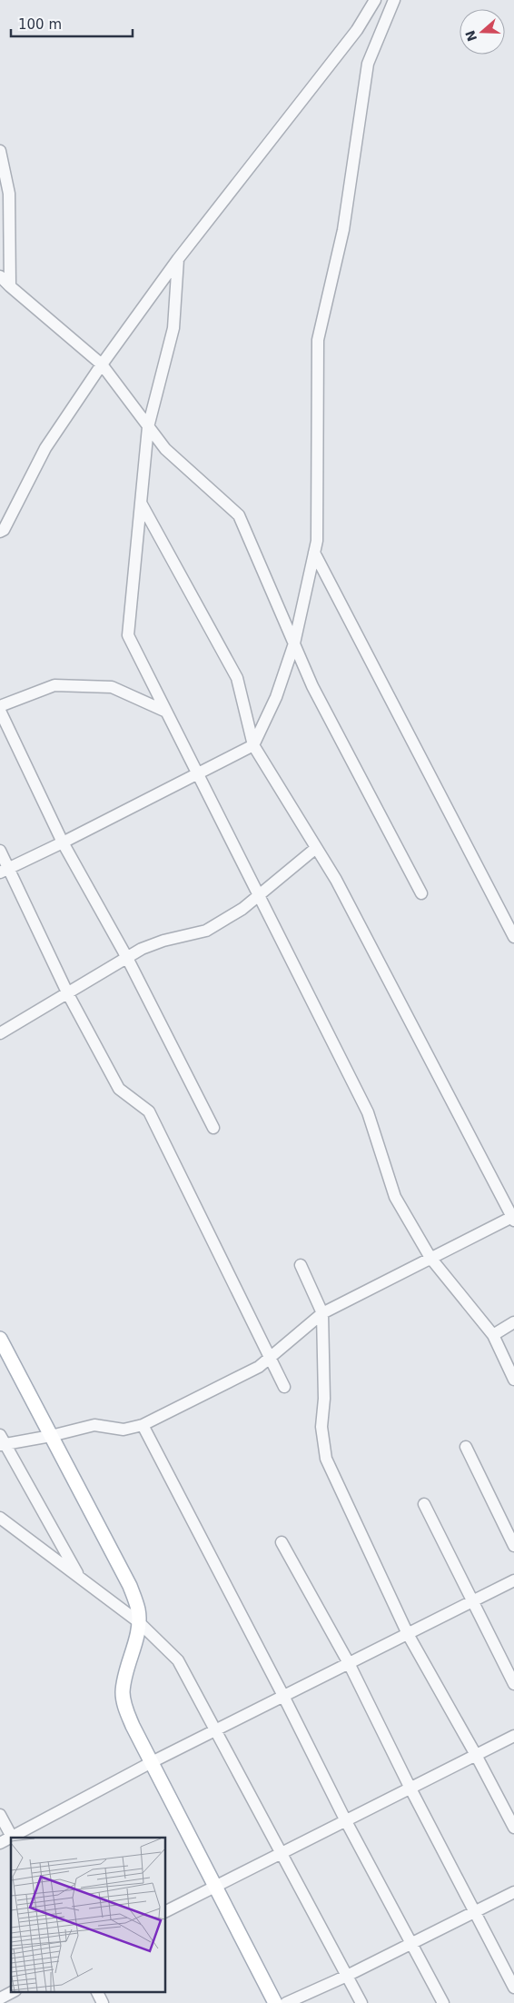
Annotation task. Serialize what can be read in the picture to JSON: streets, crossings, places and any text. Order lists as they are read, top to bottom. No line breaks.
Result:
{"scale_bar":"100 m","north":"left"}
